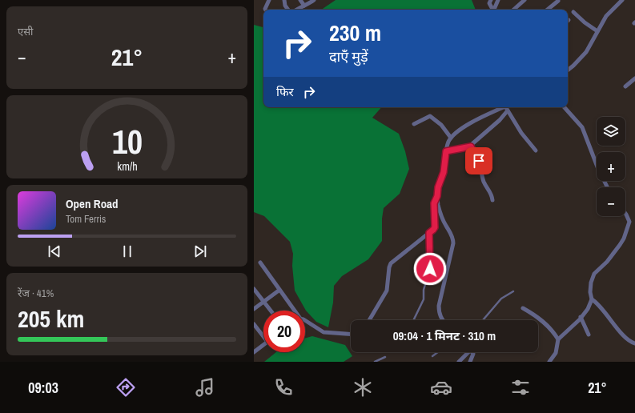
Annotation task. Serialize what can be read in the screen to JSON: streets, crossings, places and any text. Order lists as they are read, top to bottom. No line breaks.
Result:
{"page":{"tile":["एसी",["रेंज · 41%","205 km"]],"turn":["230 m","दाएँ मुड़ें"],"heat":["−","21°","+"],"then":"फिर","map_buttons":["+","−"],"song":["Open Road","Tom Ferris"],"limit":"20","trip":"09:04 · 1 मिनट · 310 m","tabs":["09:03","21°"],"gauge":["10","km/h"]}}
